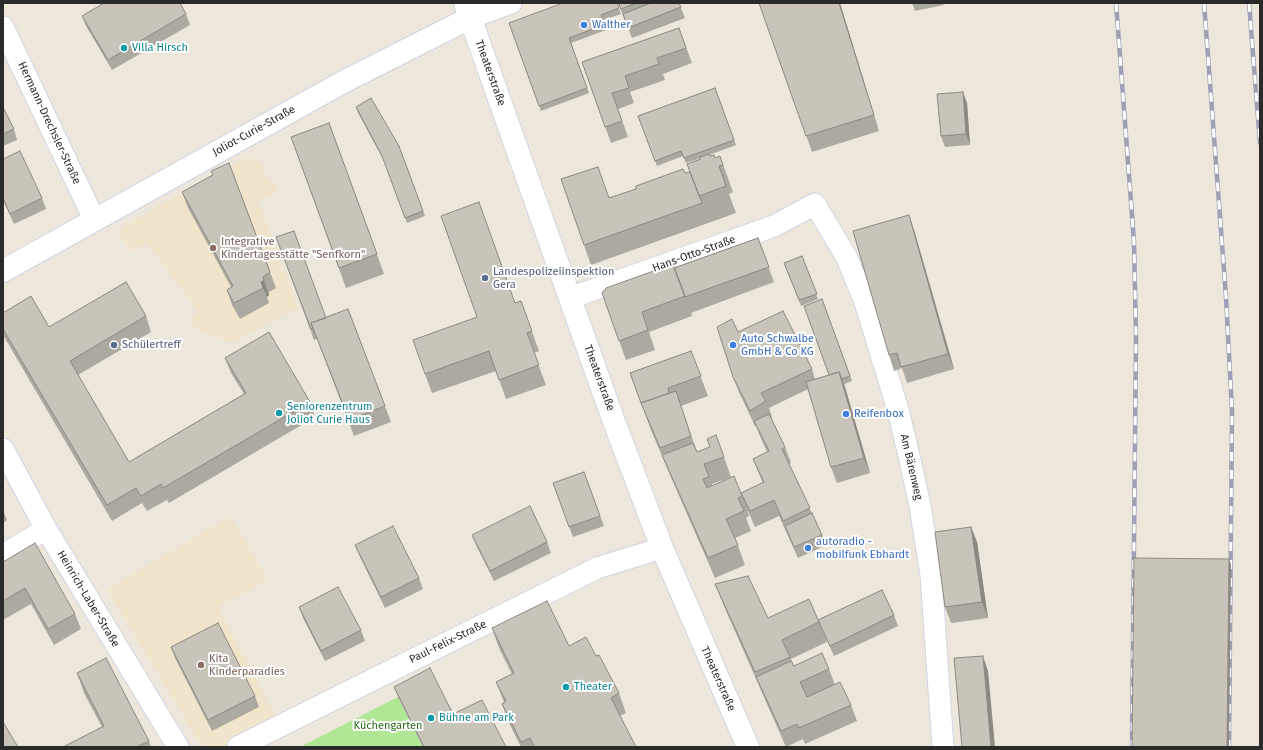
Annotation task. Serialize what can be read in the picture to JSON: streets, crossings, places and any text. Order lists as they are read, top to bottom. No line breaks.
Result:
{"streets":{"main road":["Theaterstraße","Joliot-Curie-Straße"],"street":["Hermann-Drechsler-Straße","Hans-Otto-Straße","Am Bärenweg","Heinrich-Laber-Straße","Paul-Felix-Straße"]},"crossings":[["Theaterstraße","Joliot-Curie-Straße"],["Theaterstraße","Hans-Otto-Straße"],["Theaterstraße","Paul-Felix-Straße"],["Hermann-Drechsler-Straße","Joliot-Curie-Straße"],["Hans-Otto-Straße","Am Bärenweg"]],"parks":["Küchengarten"],"places":["Walther","Villa Hirsch","Integrative Kindertagesstätte \"Senfkorn\"","Landespolizeiinspektion Gera","Schülertreff","Auto Schwalbe GmbH & Co KG","Seniorenzentrum Joliot Curie Haus","Reifenbox","autoradio - mobilfunk Ebhardt","Kita Kinderparadies","Theater","Bühne am Park"]}
